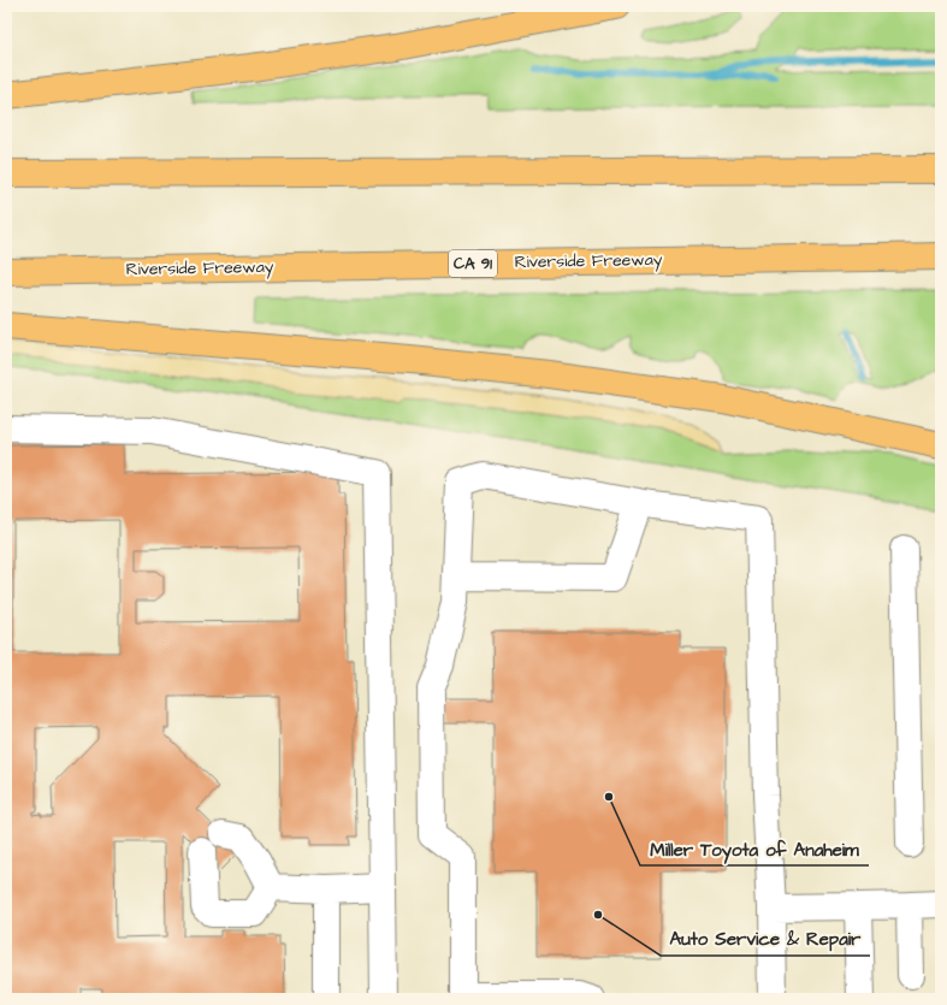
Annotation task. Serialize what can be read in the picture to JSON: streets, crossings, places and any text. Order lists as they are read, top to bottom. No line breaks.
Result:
{"streets":{"highway":["Riverside Freeway","CA 91"]},"places":["Miller Toyota of Anaheim","Auto Service & Repair"]}
